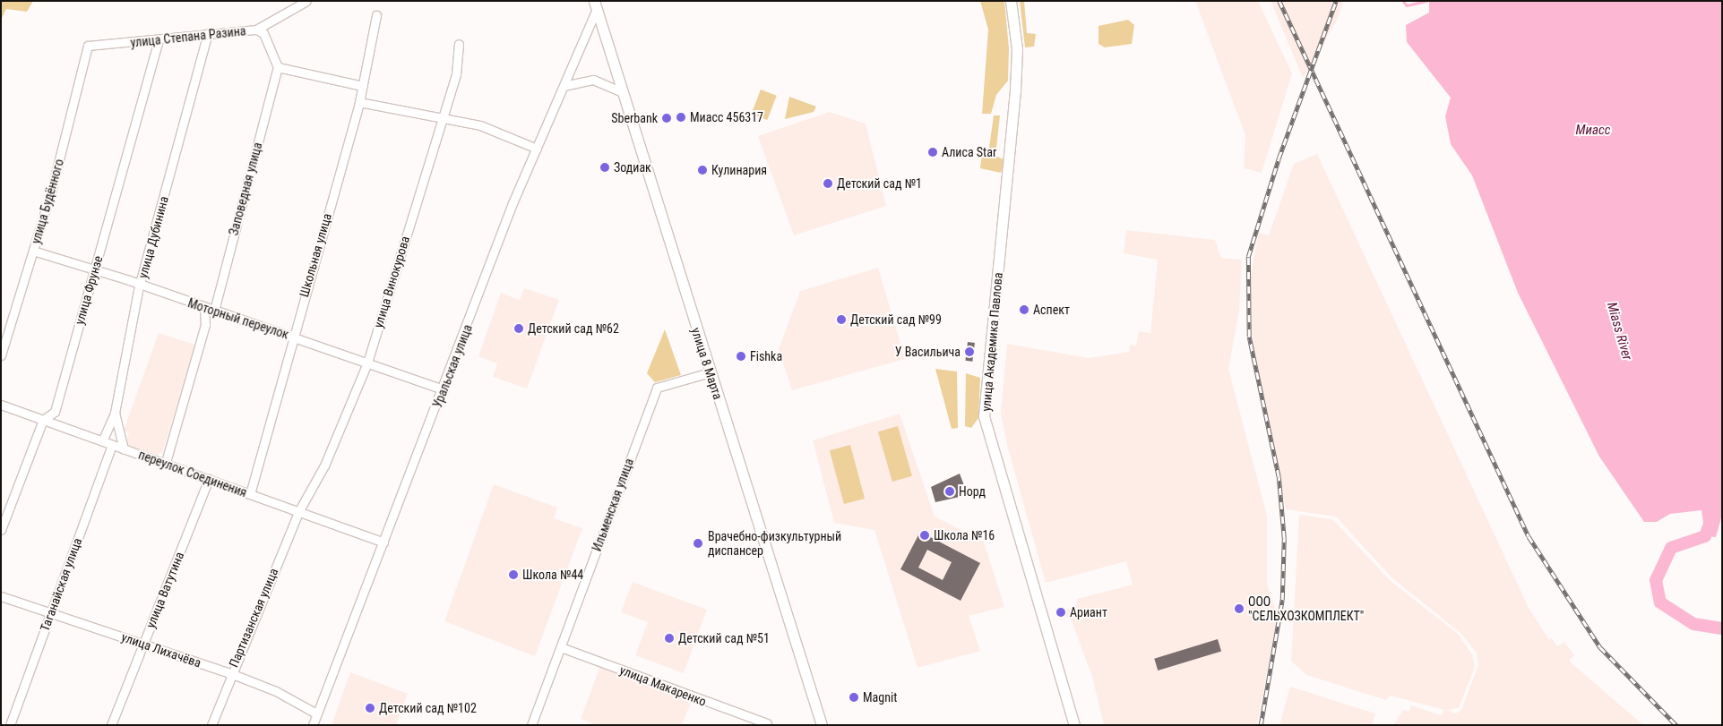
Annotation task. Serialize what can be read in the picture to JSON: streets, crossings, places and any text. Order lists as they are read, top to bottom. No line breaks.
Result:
{"streets":{"main road":["улица Академика Павлова","улица 8 Марта"],"street":["улица Степана Разина","Заповедная улица","улица Будённого","улица Дубинина","Школьная улица","улица Винокурова","улица Фрунзе","Моторный переулок","Уральская улица","переулок Соединения","Ильменская улица","Таганайская улица","улица Ватутина","Партизанская улица","улица Лихачёва","улица Макаренко"]},"crossings":[["улица Степана Разина","улица Будённого"],["улица Степана Разина","улица Дубинина"],["улица Степана Разина","улица Фрунзе"],["Заповедная улица","Моторный переулок"],["улица Будённого","Моторный переулок"],["улица Дубинина","Моторный переулок"],["улица Дубинина","переулок Соединения"],["Школьная улица","Моторный переулок"],["Школьная улица","переулок Соединения"],["улица Винокурова","Моторный переулок"],["улица Винокурова","переулок Соединения"],["улица Винокурова","Партизанская улица"],["улица Фрунзе","Моторный переулок"],["улица Фрунзе","переулок Соединения"],["Моторный переулок","Уральская улица"],["улица 8 Марта","Уральская улица"],["улица 8 Марта","Ильменская улица"],["Уральская улица","переулок Соединения"],["Уральская улица","улица Лихачёва"],["переулок Соединения","Таганайская улица"],["переулок Соединения","улица Ватутина"],["переулок Соединения","Партизанская улица"],["Ильменская улица","улица Макаренко"],["Таганайская улица","улица Лихачёва"],["улица Ватутина","улица Лихачёва"],["Партизанская улица","улица Лихачёва"]],"water":["Миасс","Miass River"],"places":["Миасс 456317","Sberbank","Алиса Star","Зодиак","Кулинария","Детский сад №1","Аспект","Детский сад №99","Детский сад №62","У Васильича","Fishka","Норд","Школа №16","Врачебно-физкультурный диспансер","Школа №44","ООО \"СЕЛЬХОЗКОМПЛЕКТ\"","Ариант","Детский сад №51","Magnit","Детский сад №102"]}
